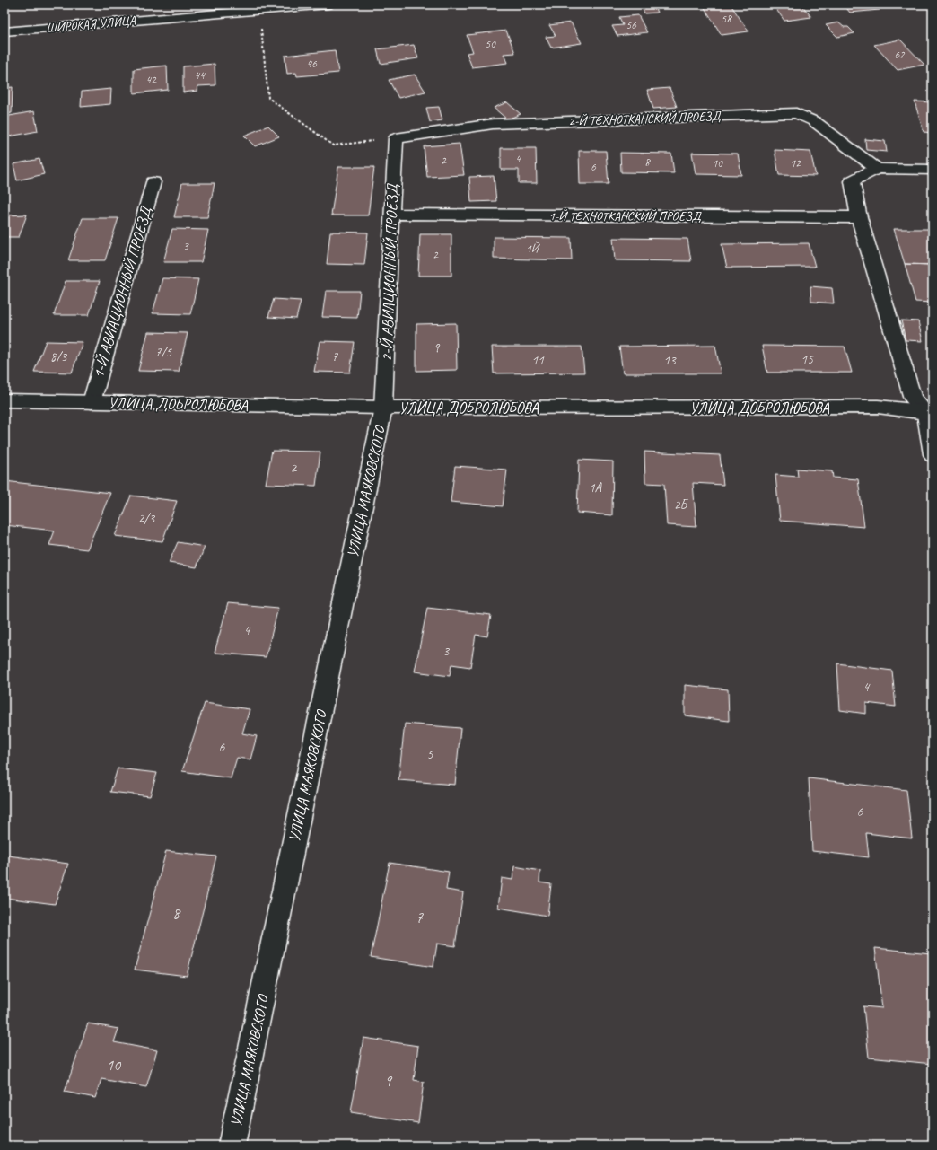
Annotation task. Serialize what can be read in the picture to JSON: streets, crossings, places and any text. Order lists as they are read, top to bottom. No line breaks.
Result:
{"streets":{"street":["ШИРОКАЯ УЛИЦА","2-Й ТЕХНОТКАНСКИЙ ПРОЕЗД","1-Й ТЕХНОТКАНСКИЙ ПРОЕЗД","2-Й АВИАЦИОННЫЙ ПРОЕЗД","1-Й АВИАЦИОННЫЙ ПРОЕЗД","УЛИЦА ДОБРОЛЮБОВА","УЛИЦА МАЯКОВСКОГО"]},"crossings":[["2-Й ТЕХНОТКАНСКИЙ ПРОЕЗД","2-Й АВИАЦИОННЫЙ ПРОЕЗД"],["1-Й ТЕХНОТКАНСКИЙ ПРОЕЗД","2-Й АВИАЦИОННЫЙ ПРОЕЗД"],["2-Й АВИАЦИОННЫЙ ПРОЕЗД","УЛИЦА ДОБРОЛЮБОВА"],["2-Й АВИАЦИОННЫЙ ПРОЕЗД","УЛИЦА МАЯКОВСКОГО"],["1-Й АВИАЦИОННЫЙ ПРОЕЗД","УЛИЦА ДОБРОЛЮБОВА"],["УЛИЦА ДОБРОЛЮБОВА","УЛИЦА МАЯКОВСКОГО"]],"house_numbers":["58","56","50","62","46","44","42","4","2","8","10","12","6","3","1Й","2","9","7/5","8/3","7","15","11","13","2","1А","2Б","2/3","4","3","4","6","5","6","8","7","10","9"]}
